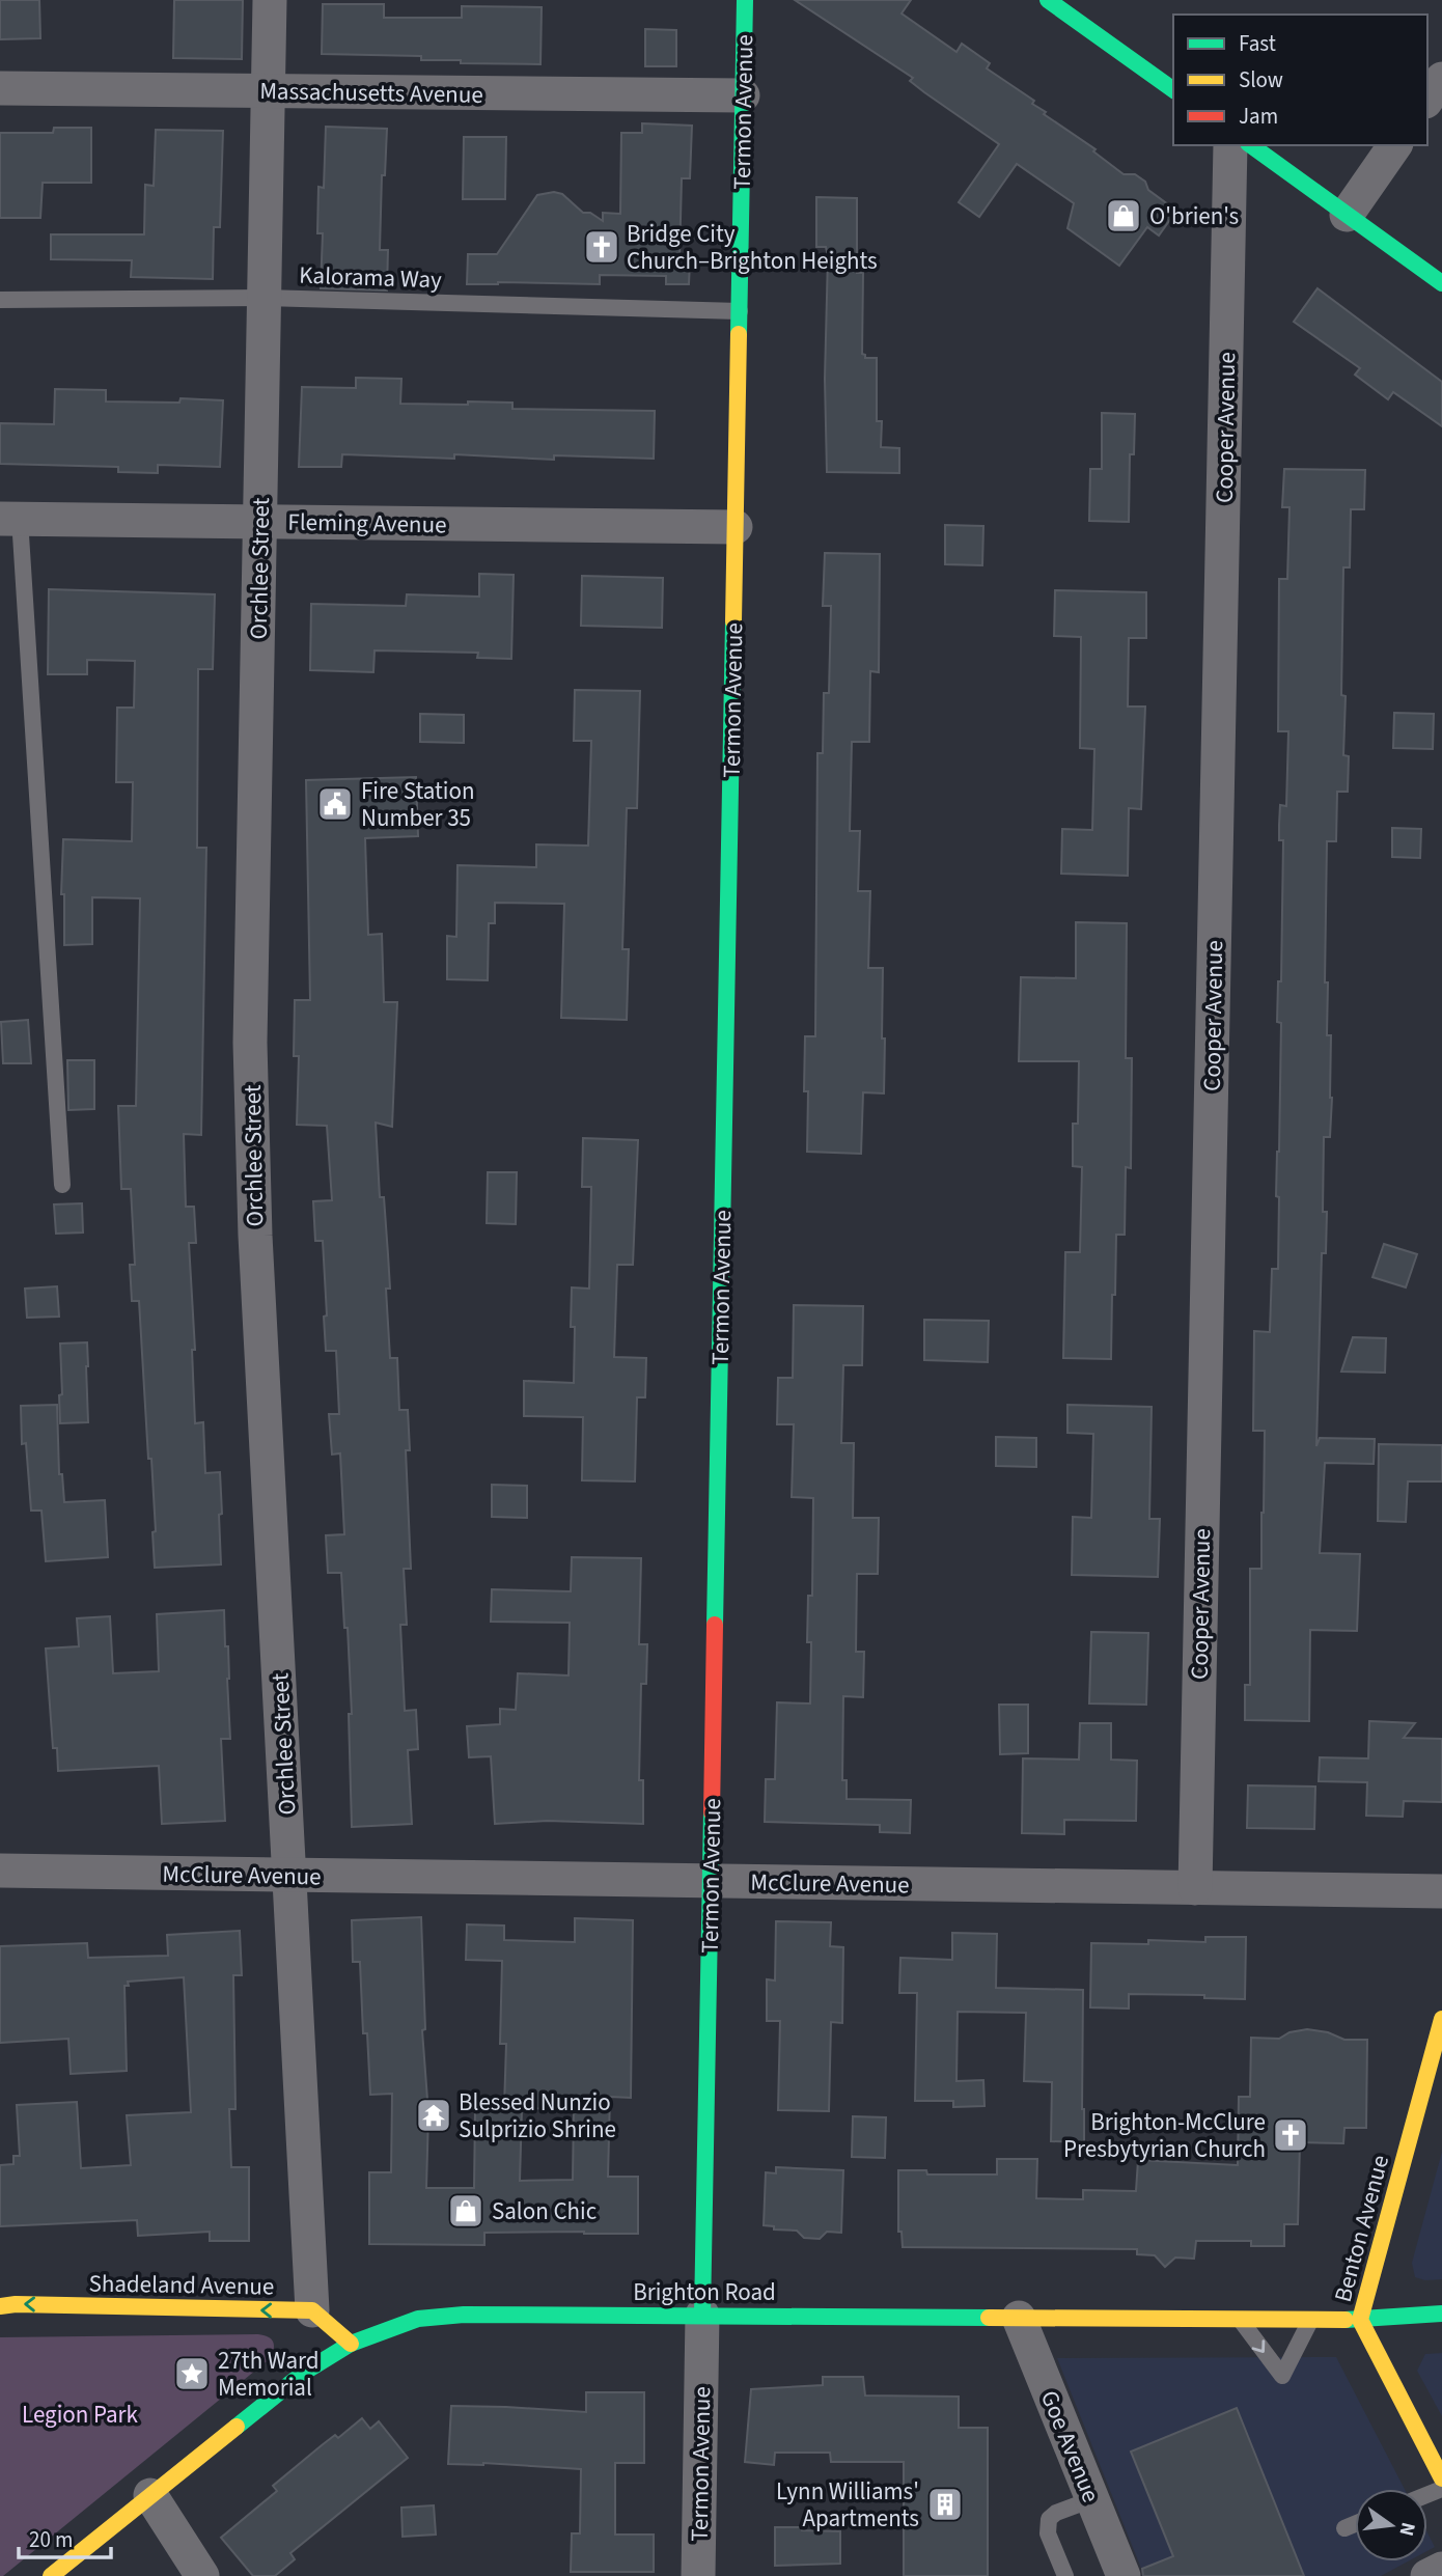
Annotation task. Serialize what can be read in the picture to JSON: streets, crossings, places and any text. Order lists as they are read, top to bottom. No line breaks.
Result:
{"streets":{"street":["Massachusetts Avenue","Termon Avenue","Cooper Avenue","Fleming Avenue","Orchlee Street","McClure Avenue","Benton Avenue","Shadeland Avenue","Brighton Road","Goe Avenue"],"lane":["Kalorama Way"]},"crossings":[["Massachusetts Avenue","Termon Avenue"],["Massachusetts Avenue","Orchlee Street"],["Termon Avenue","Kalorama Way"],["Termon Avenue","Fleming Avenue"],["Termon Avenue","McClure Avenue"],["Termon Avenue","Brighton Road"],["Kalorama Way","Orchlee Street"],["Cooper Avenue","McClure Avenue"],["Fleming Avenue","Orchlee Street"],["Orchlee Street","McClure Avenue"],["Orchlee Street","Shadeland Avenue"],["Benton Avenue","Brighton Road"],["Brighton Road","Goe Avenue"]],"one_way":["Shadeland Avenue"],"parks":["Legion Park"],"places":{"shop":["O'brien's","Salon Chic"],"church":["Bridge City Church–Brighton Heights","Brighton-McClure Presbytyrian Church"],"public building":["Fire Station Number 35"],"temple":["Blessed Nunzio Sulprizio Shrine"],"place":["27th Ward Memorial"],"building":["Lynn Williams' Apartments"]},"legend":["Fast","Slow","Jam"],"scale_bar":"20 m","north":"right"}
